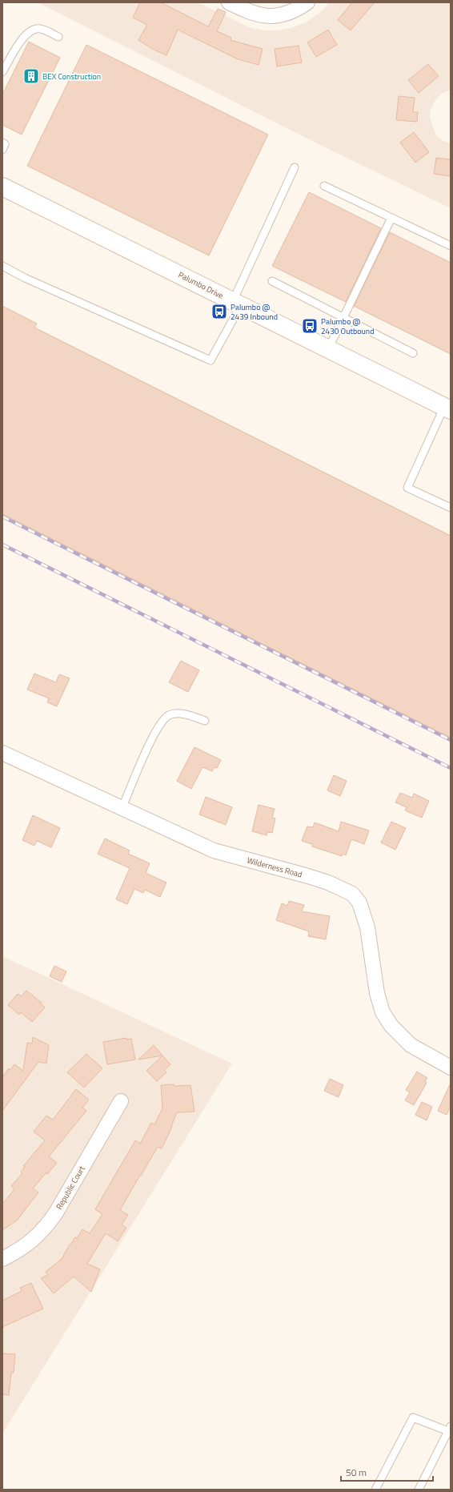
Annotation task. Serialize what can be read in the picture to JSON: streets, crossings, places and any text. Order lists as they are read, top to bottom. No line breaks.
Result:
{"streets":{"street":["Palumbo Drive","Wilderness Road","Republic Court"]},"places":{"building":["BEX Construction"],"bus stop":["Palumbo @ 2439 Inbound","Palumbo @ 2430 Outbound"]},"scale_bar":"50 m"}
